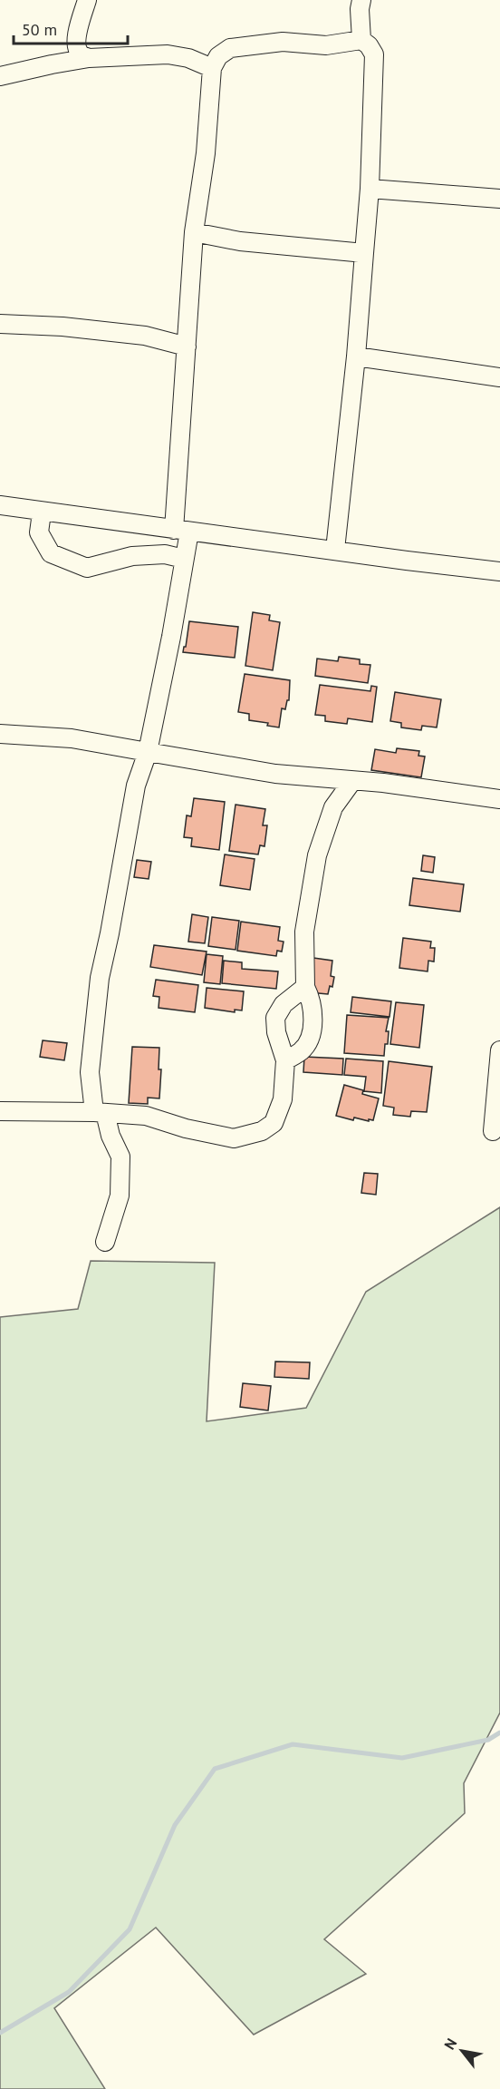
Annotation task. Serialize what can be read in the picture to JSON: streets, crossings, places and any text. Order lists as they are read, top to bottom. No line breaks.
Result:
{"scale_bar":"50 m","north":"top left"}
